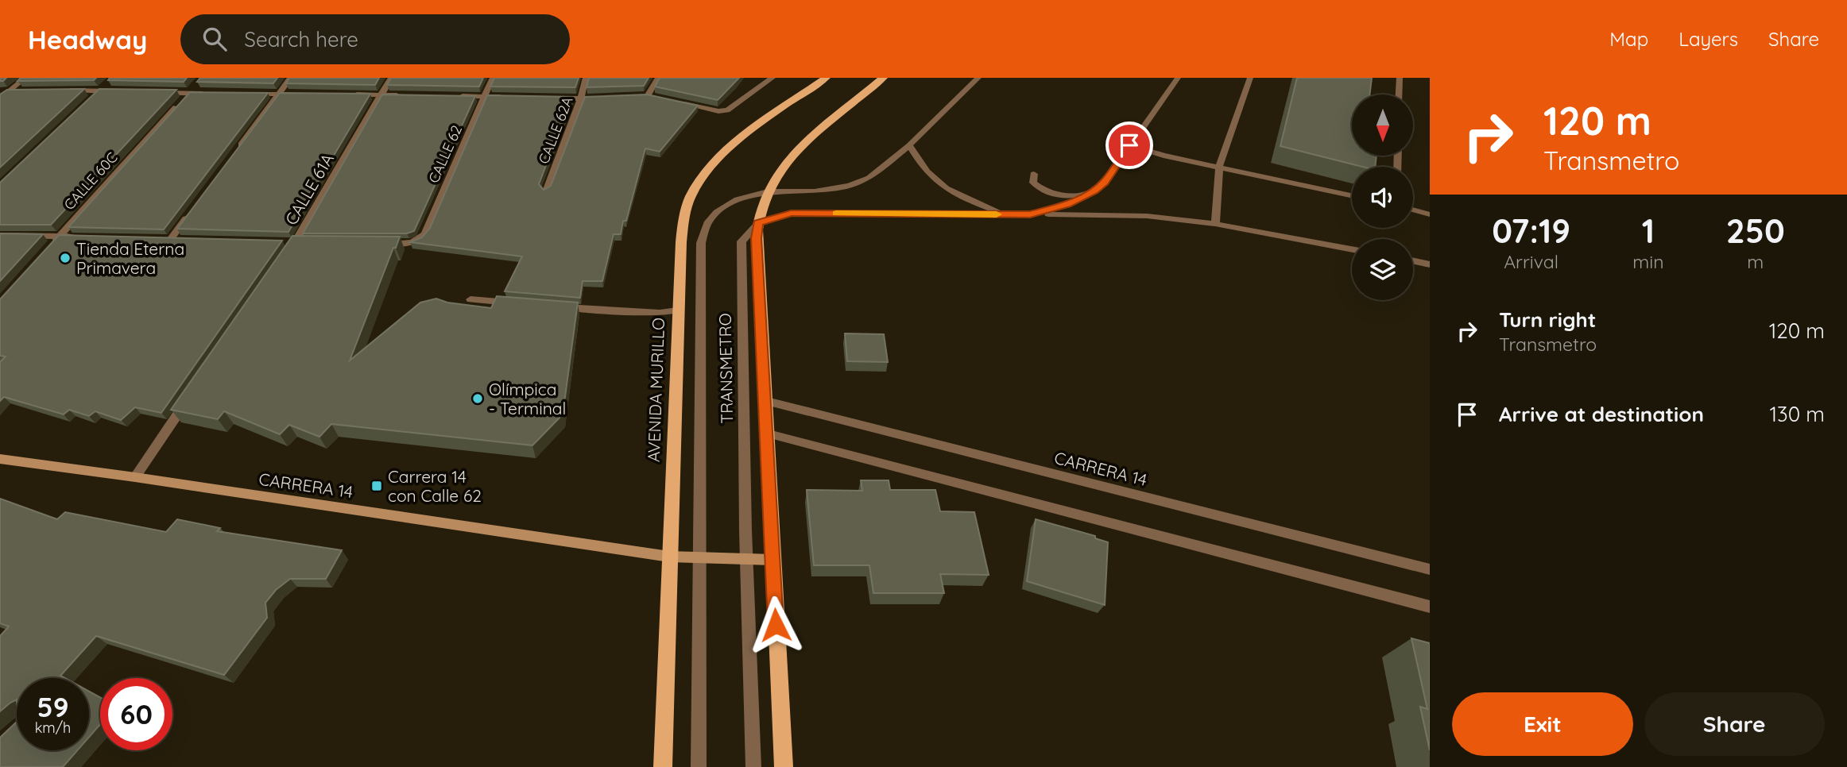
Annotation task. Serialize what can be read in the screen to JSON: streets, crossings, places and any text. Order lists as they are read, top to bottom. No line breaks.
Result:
{"streets":{"main road":["AVENIDA MURILLO","CARRERA 14"],"street":["CALLE 62A","CALLE 62","CALLE 60C","CALLE 61A","TRANSMETRO"]},"crossings":[["TRANSMETRO","CARRERA 14"],["AVENIDA MURILLO","CARRERA 14"]],"places":{"other":["Tienda Eterna Primavera","Olímpica - Terminal"],"transit":["Carrera 14 con Calle 62"]},"north":"bottom","page":{"header":"Headway","search":"Search here","nav":["Map","Layers","Share"],"turn":["120 m","Transmetro"],"eta":["07:19","Arrival","1","min","250","m"],"list":[{"name":"Turn right","note":"Transmetro","value":"120 m"},{"name":"Arrive at destination","value":"130 m"}],"speed":"59 km/h","limit":"60","buttons":["Exit","Share"]}}
